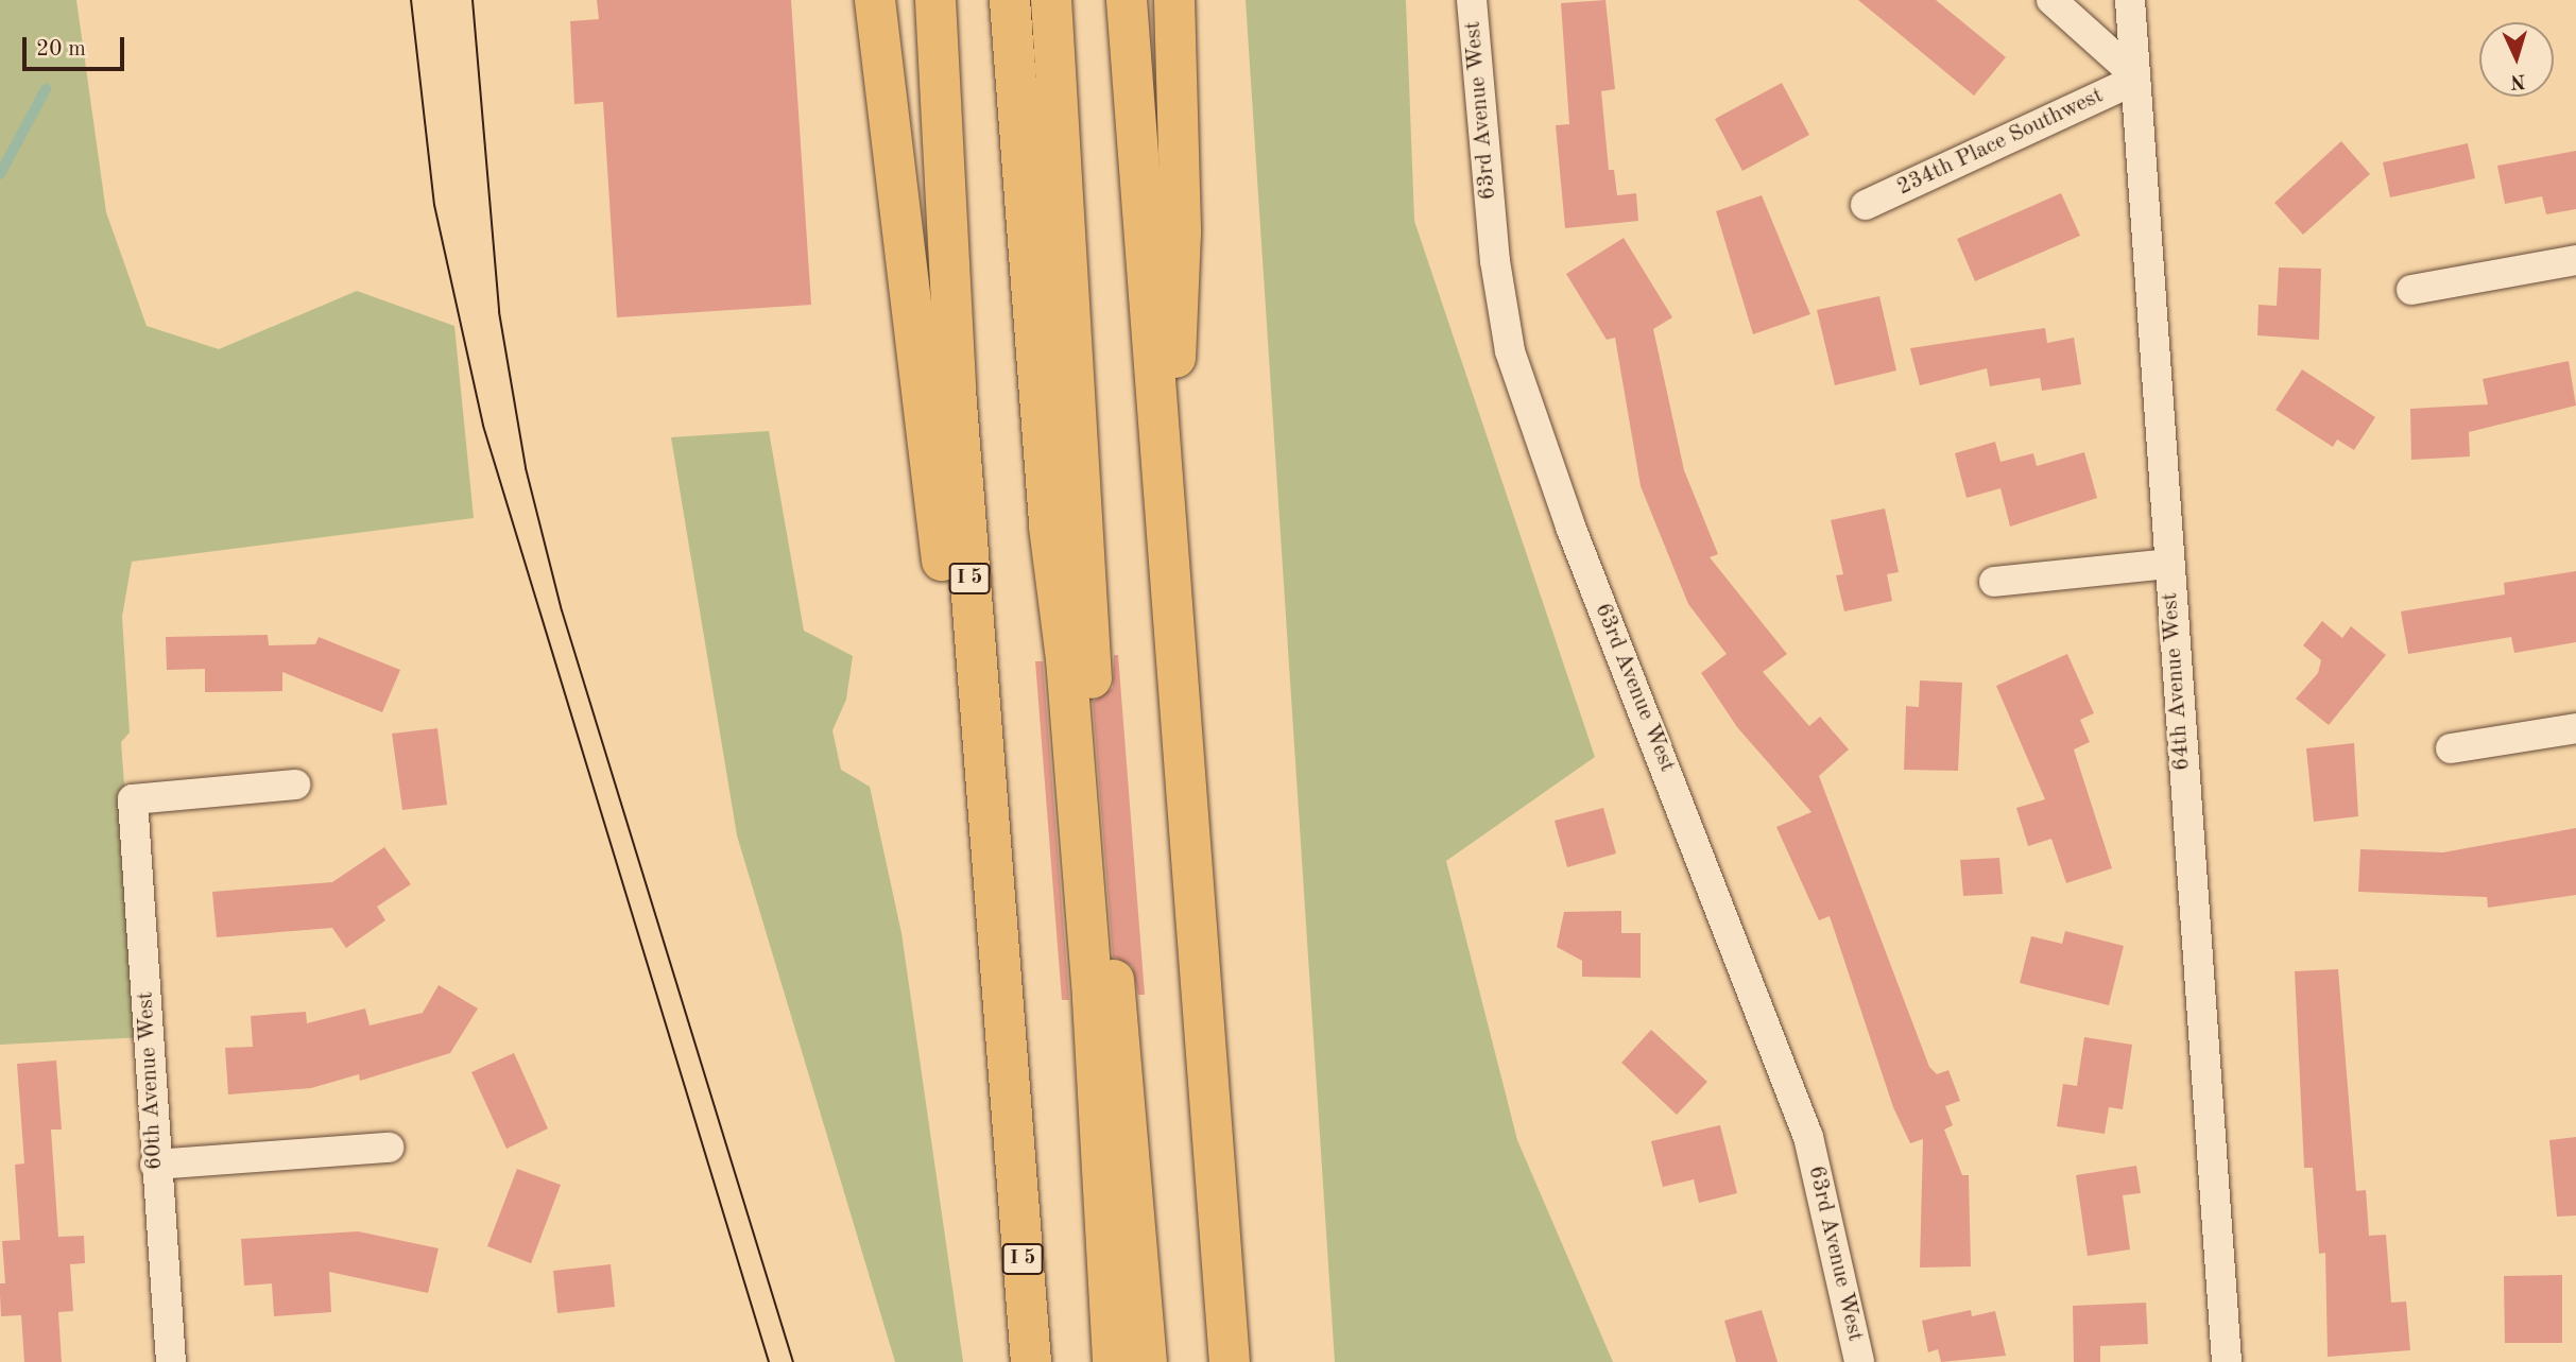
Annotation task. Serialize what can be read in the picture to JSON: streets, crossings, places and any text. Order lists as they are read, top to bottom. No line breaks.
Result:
{"streets":{"highway":["I 5"],"street":["63rd Avenue West","234th Place Southwest","64th Avenue West","60th Avenue West"]},"crossings":[["234th Place Southwest","64th Avenue West"]],"scale_bar":"20 m","north":"bottom"}
